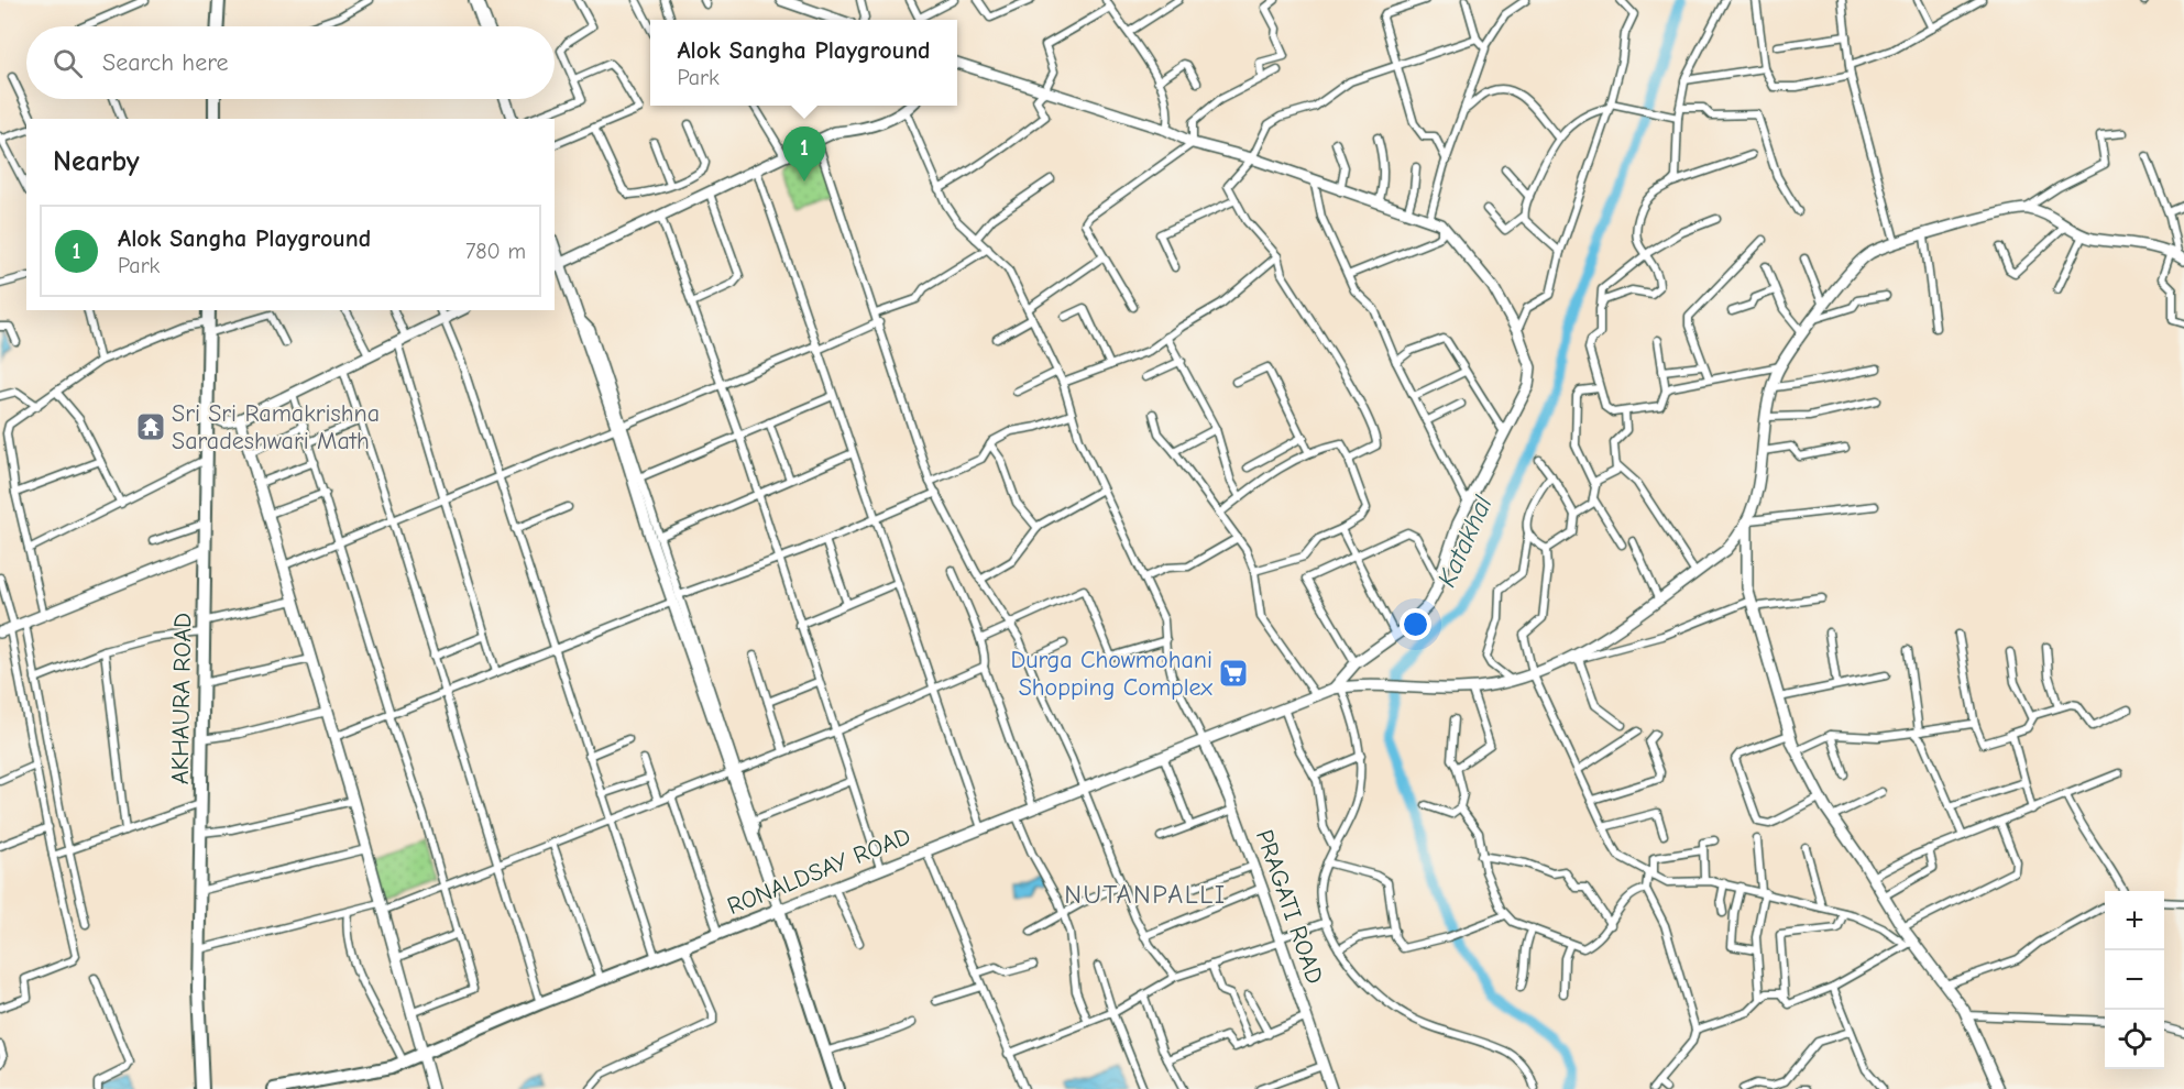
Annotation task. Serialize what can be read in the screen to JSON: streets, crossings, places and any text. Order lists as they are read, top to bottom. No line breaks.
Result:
{"streets":{"main road":["AKHAURA ROAD","RONALDSAY ROAD"],"street":["PRAGATI ROAD"]},"crossings":[["RONALDSAY ROAD","PRAGATI ROAD"]],"districts":["NUTANPALLI"],"water":["Katakhal"],"places":{"temple":["Sri Sri Ramakrishna Saradeshwari Math"],"supermarket":["Durga Chowmohani Shopping Complex"]},"page":{"popup":["Alok Sangha Playground","Park"],"search":"Search here","heading":"Nearby","pins":"1","list":[{"mark":"1","name":"Alok Sangha Playground","note":"Park","value":"780 m"}],"map_buttons":["+","−"]}}
